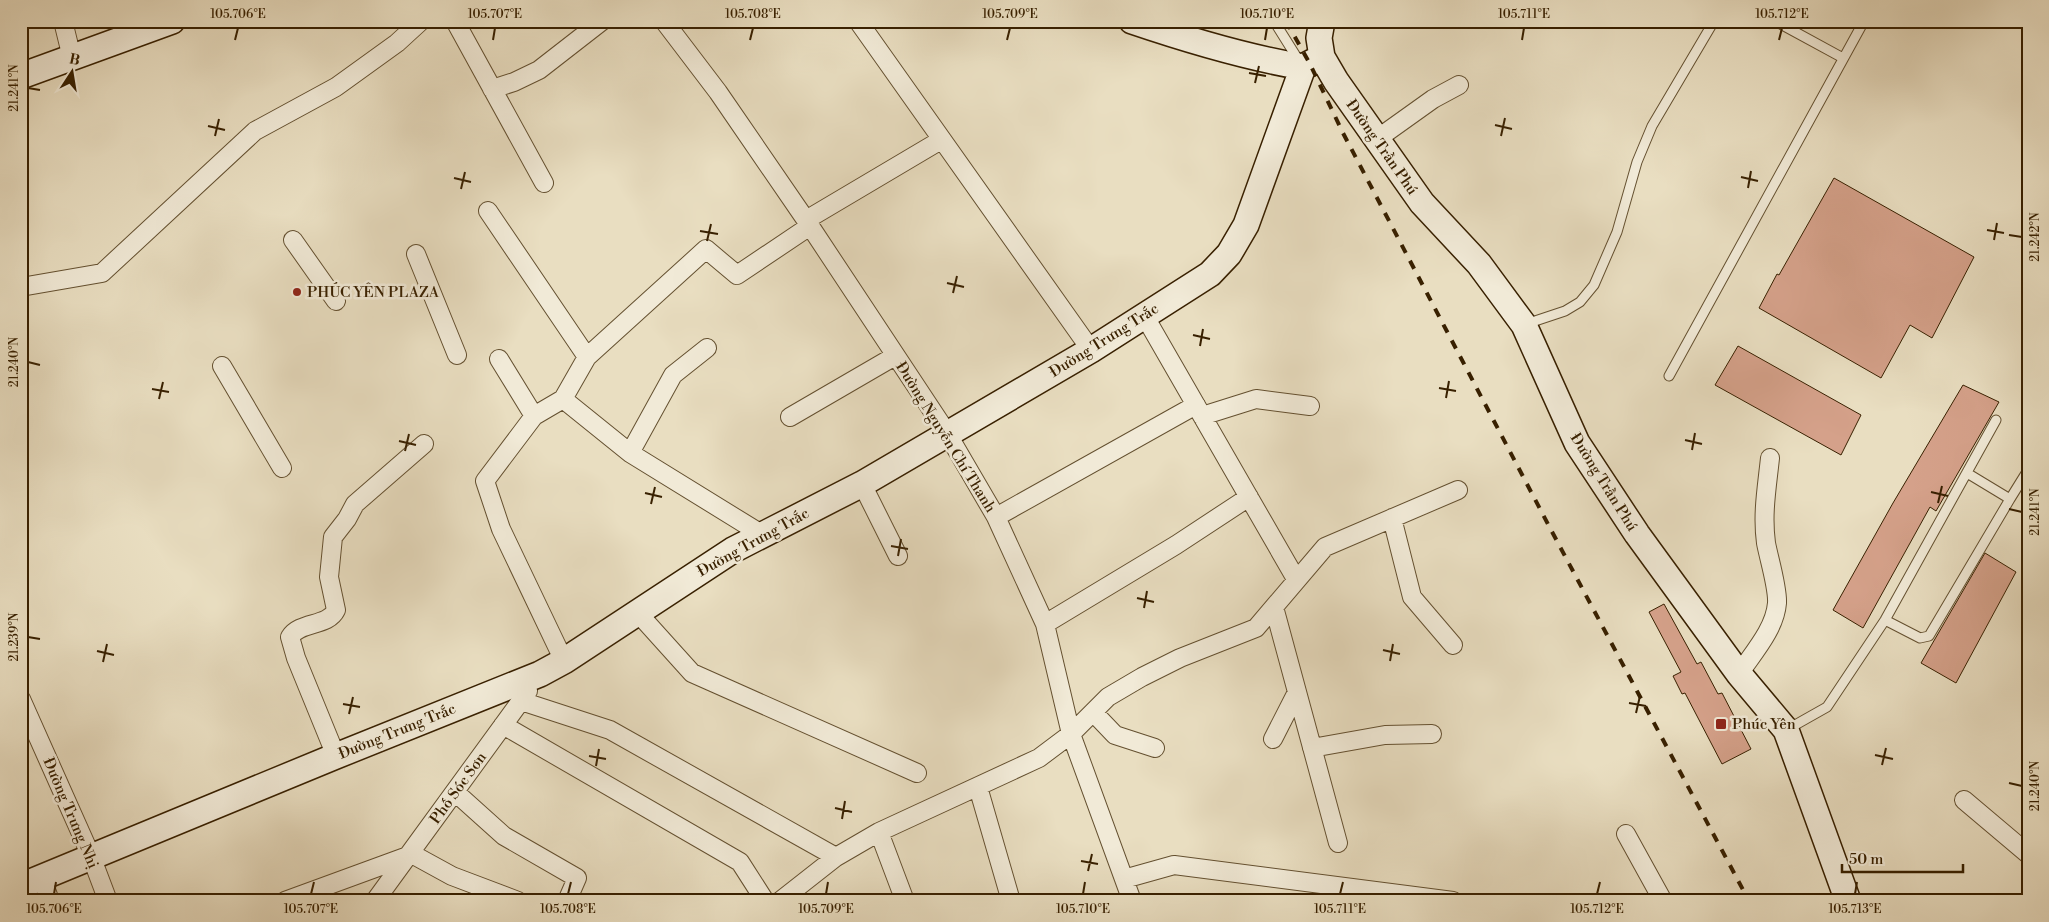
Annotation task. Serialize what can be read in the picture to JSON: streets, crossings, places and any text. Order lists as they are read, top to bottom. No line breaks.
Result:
{"streets":{"street":["Đường Trần Phú","Đường Trưng Trắc","Đường Nguyễn Chí Thanh","Phố Sóc Sơn","Đường Trưng Nhị"]},"crossings":[["Đường Trần Phú","Đường Trưng Trắc"],["Đường Trưng Trắc","Đường Nguyễn Chí Thanh"],["Đường Trưng Trắc","Phố Sóc Sơn"],["Đường Trưng Trắc","Đường Trưng Nhị"]],"places":{"other":["PHÚC YÊN PLAZA"],"transit":["Phúc Yên"]},"scale_bar":"50 m","north":"top","coordinates":["105.706°E","105.707°E","105.708°E","105.709°E","105.710°E","105.711°E","105.712°E","21.241°N","21.242°N","21.240°N","21.239°N","105.713°E"]}
